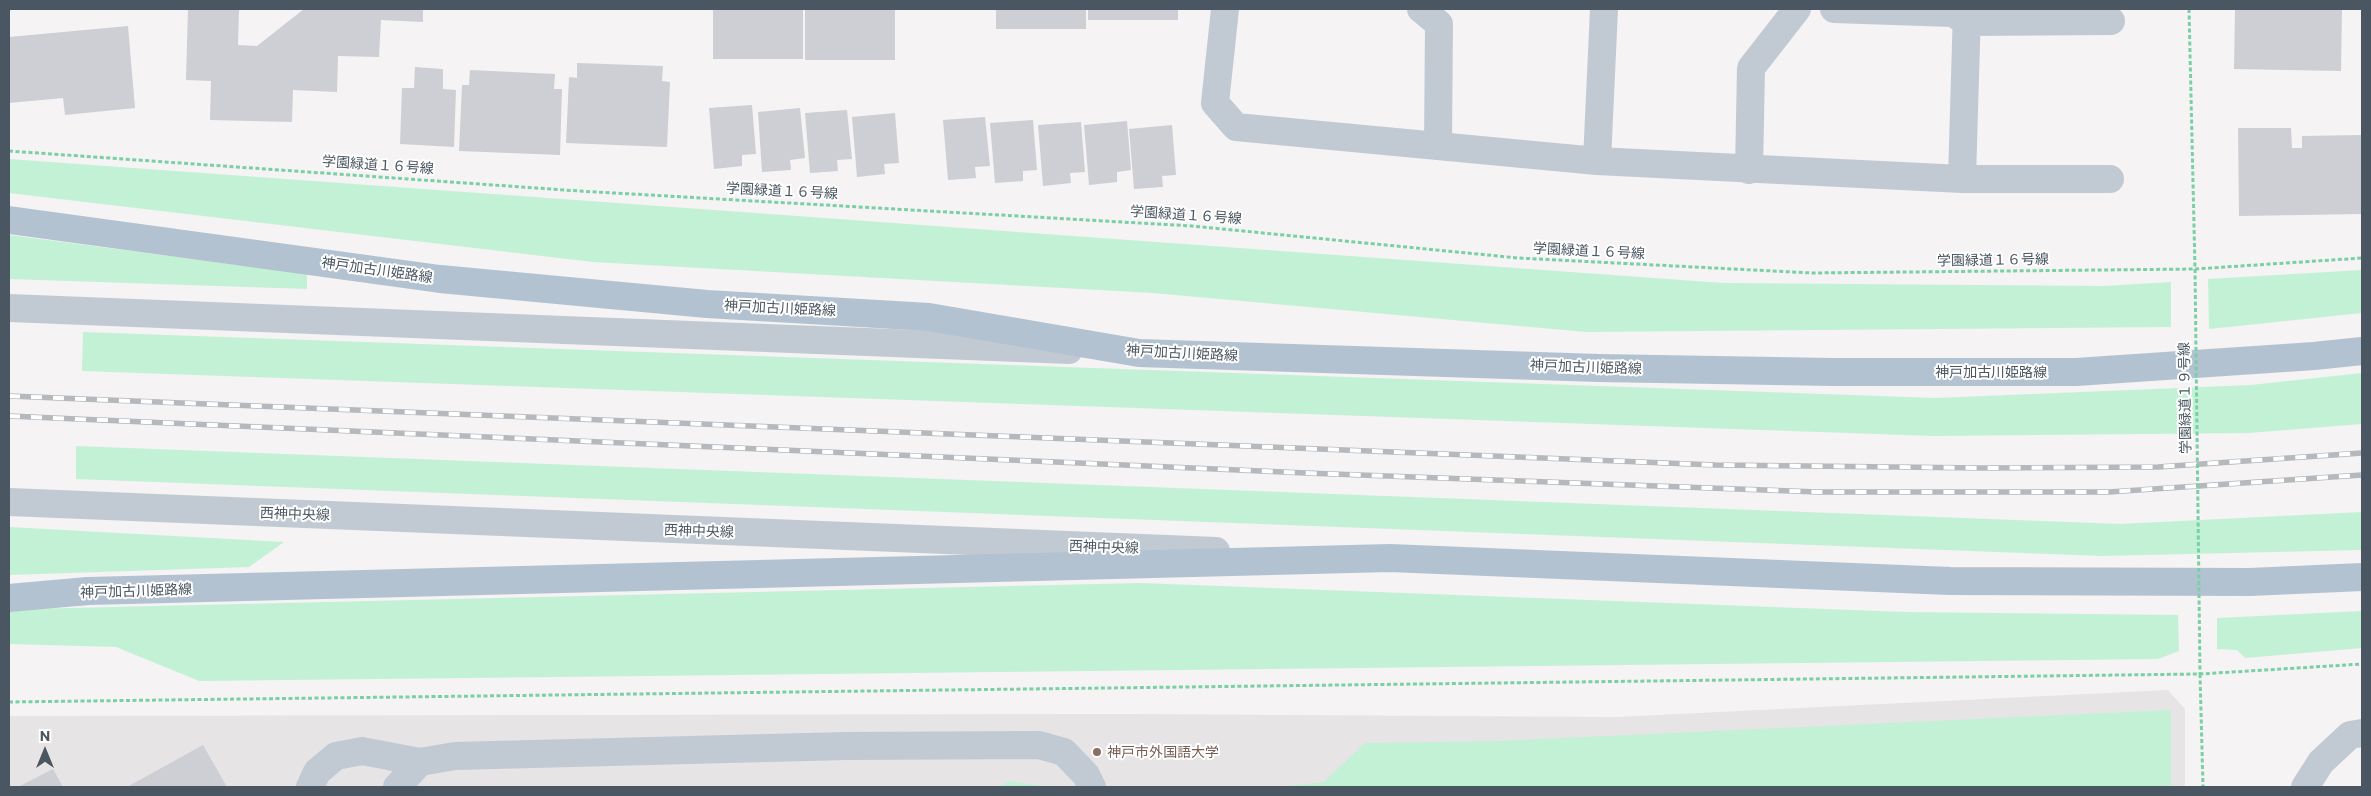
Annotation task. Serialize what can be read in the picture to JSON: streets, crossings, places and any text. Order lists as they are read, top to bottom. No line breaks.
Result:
{"streets":{"main road":["神戸加古川姫路線"],"street":["西神中央線"],"path":["学園緑道１６号線","学園緑道１９号線"]},"crossings":[["学園緑道１６号線","学園緑道１９号線"],["神戸加古川姫路線","西神中央線"]],"places":["神戸市外国語大学"],"north":"top"}
